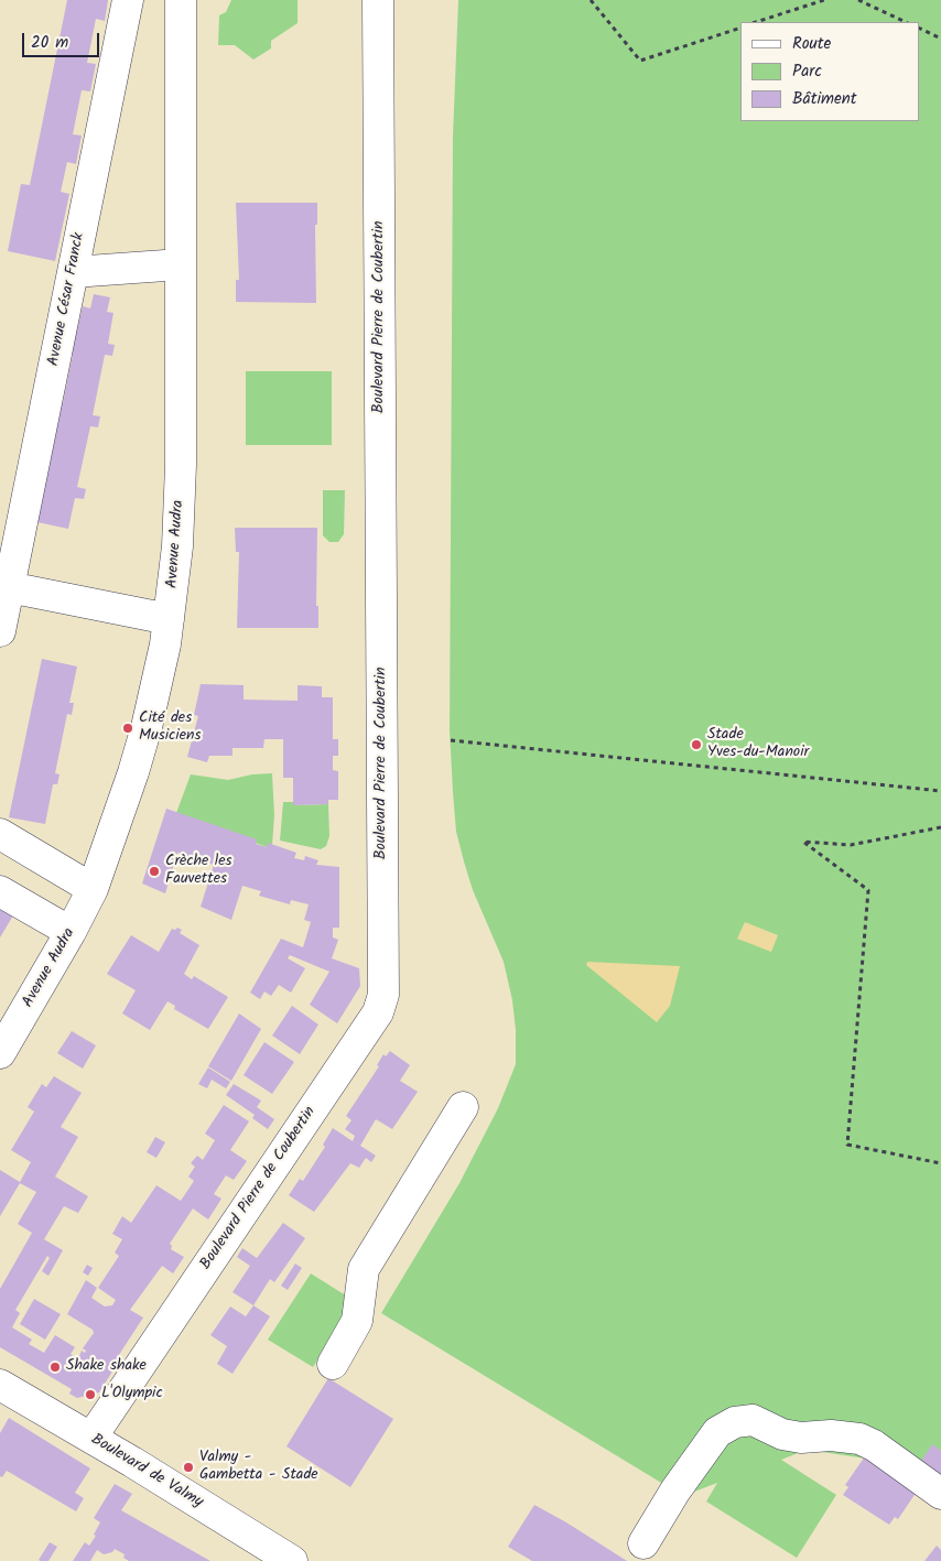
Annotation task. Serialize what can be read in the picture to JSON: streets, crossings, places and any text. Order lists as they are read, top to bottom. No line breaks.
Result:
{"streets":{"street":["Avenue César Franck","Boulevard Pierre de Coubertin","Avenue Audra","Boulevard de Valmy"]},"crossings":[["Boulevard Pierre de Coubertin","Boulevard de Valmy"]],"places":["Cité des Musiciens","Stade Yves-du-Manoir","Crèche les Fauvettes","Shake shake","L'Olympic","Valmy - Gambetta - Stade"],"legend":["Route","Parc","Bâtiment"],"scale_bar":"20 m"}
